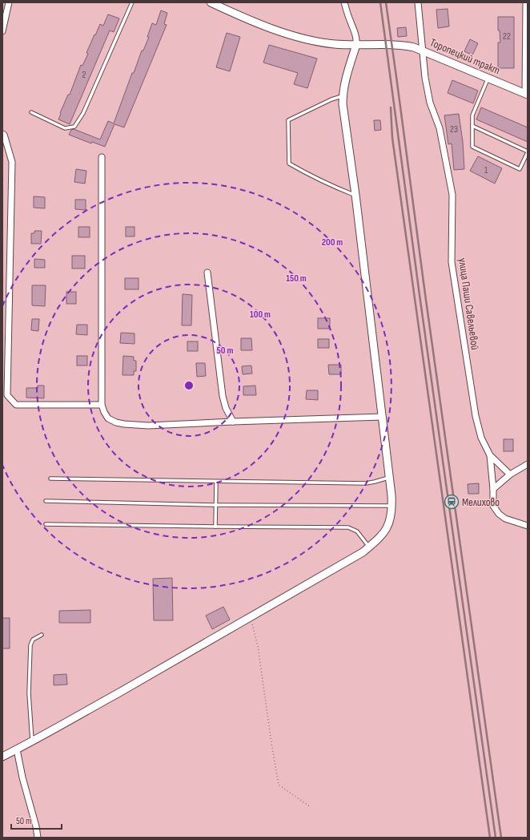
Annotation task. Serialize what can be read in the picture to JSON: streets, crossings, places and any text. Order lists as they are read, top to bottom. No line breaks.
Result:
{"streets":{"street":["Торопецкий тракт","улица Паши Савельевой"]},"crossings":[["Торопецкий тракт","улица Паши Савельевой"]],"places":{"station":["Мелихово"]},"house_numbers":["22","2","23","1"],"scale_bar":"50 m","rings":["200 m","150 m","100 m","50 m"]}
